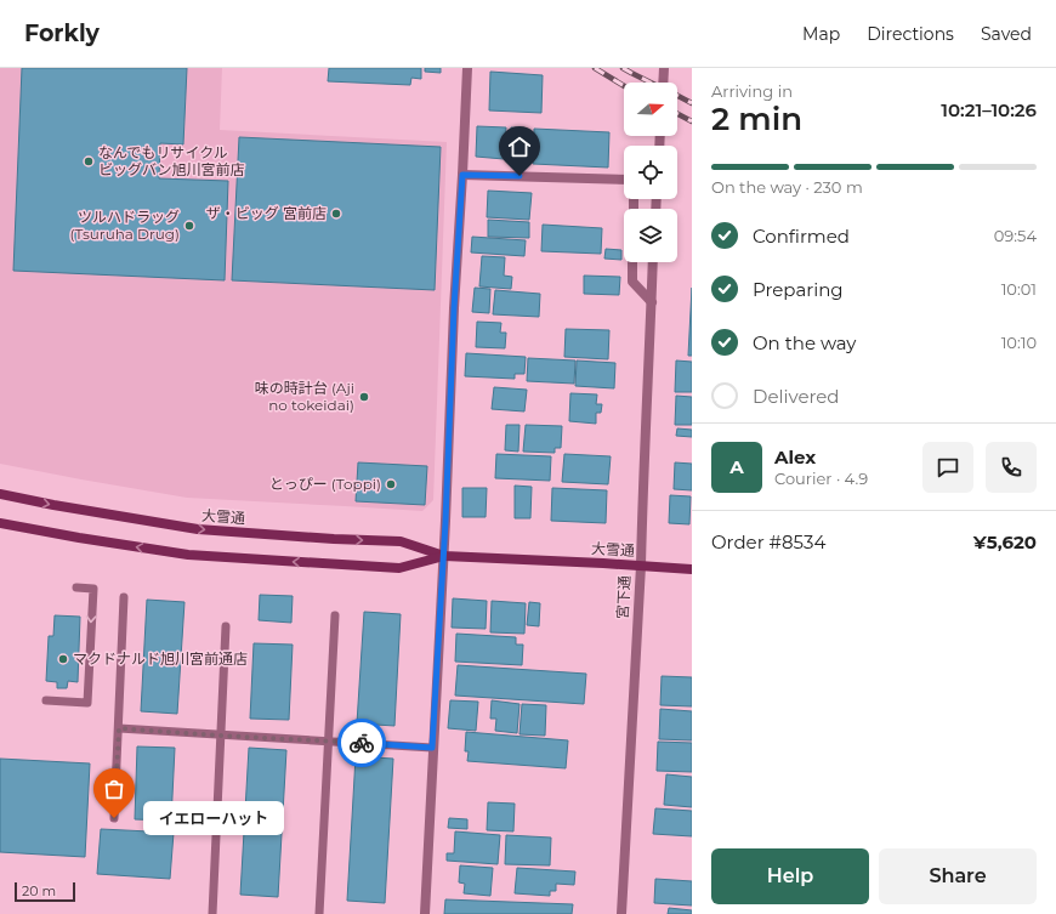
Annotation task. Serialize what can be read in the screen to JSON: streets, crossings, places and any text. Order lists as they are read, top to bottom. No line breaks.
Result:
{"streets":{"main road":["大雪通"],"street":["宮下通"]},"crossings":[["大雪通","宮下通"]],"places":["なんでもリサイクル ビッグバン旭川宮前店","ザ・ビッグ 宮前店","ツルハドラッグ (Tsuruha Drug)","味の時計台 (Aji no tokeidai)","とっぴー (Toppi)","マクドナルド旭川宮前通店","イエローハット"],"scale_bar":"20 m","north":"right","page":{"header":"Forkly","nav":["Map","Directions","Saved"],"heading":["2 min","Arriving in","10:21–10:26"],"panel":["Alex","Courier · 4.9","Order #8534","¥5,620"],"bar":"On the way · 230 m","list":[["Confirmed","09:54"],["Preparing","10:01"],["On the way","10:10"],"Delivered"],"round":"A","bubble":"イエローハット","buttons":["Help","Share"],"scale":"20 m"}}
